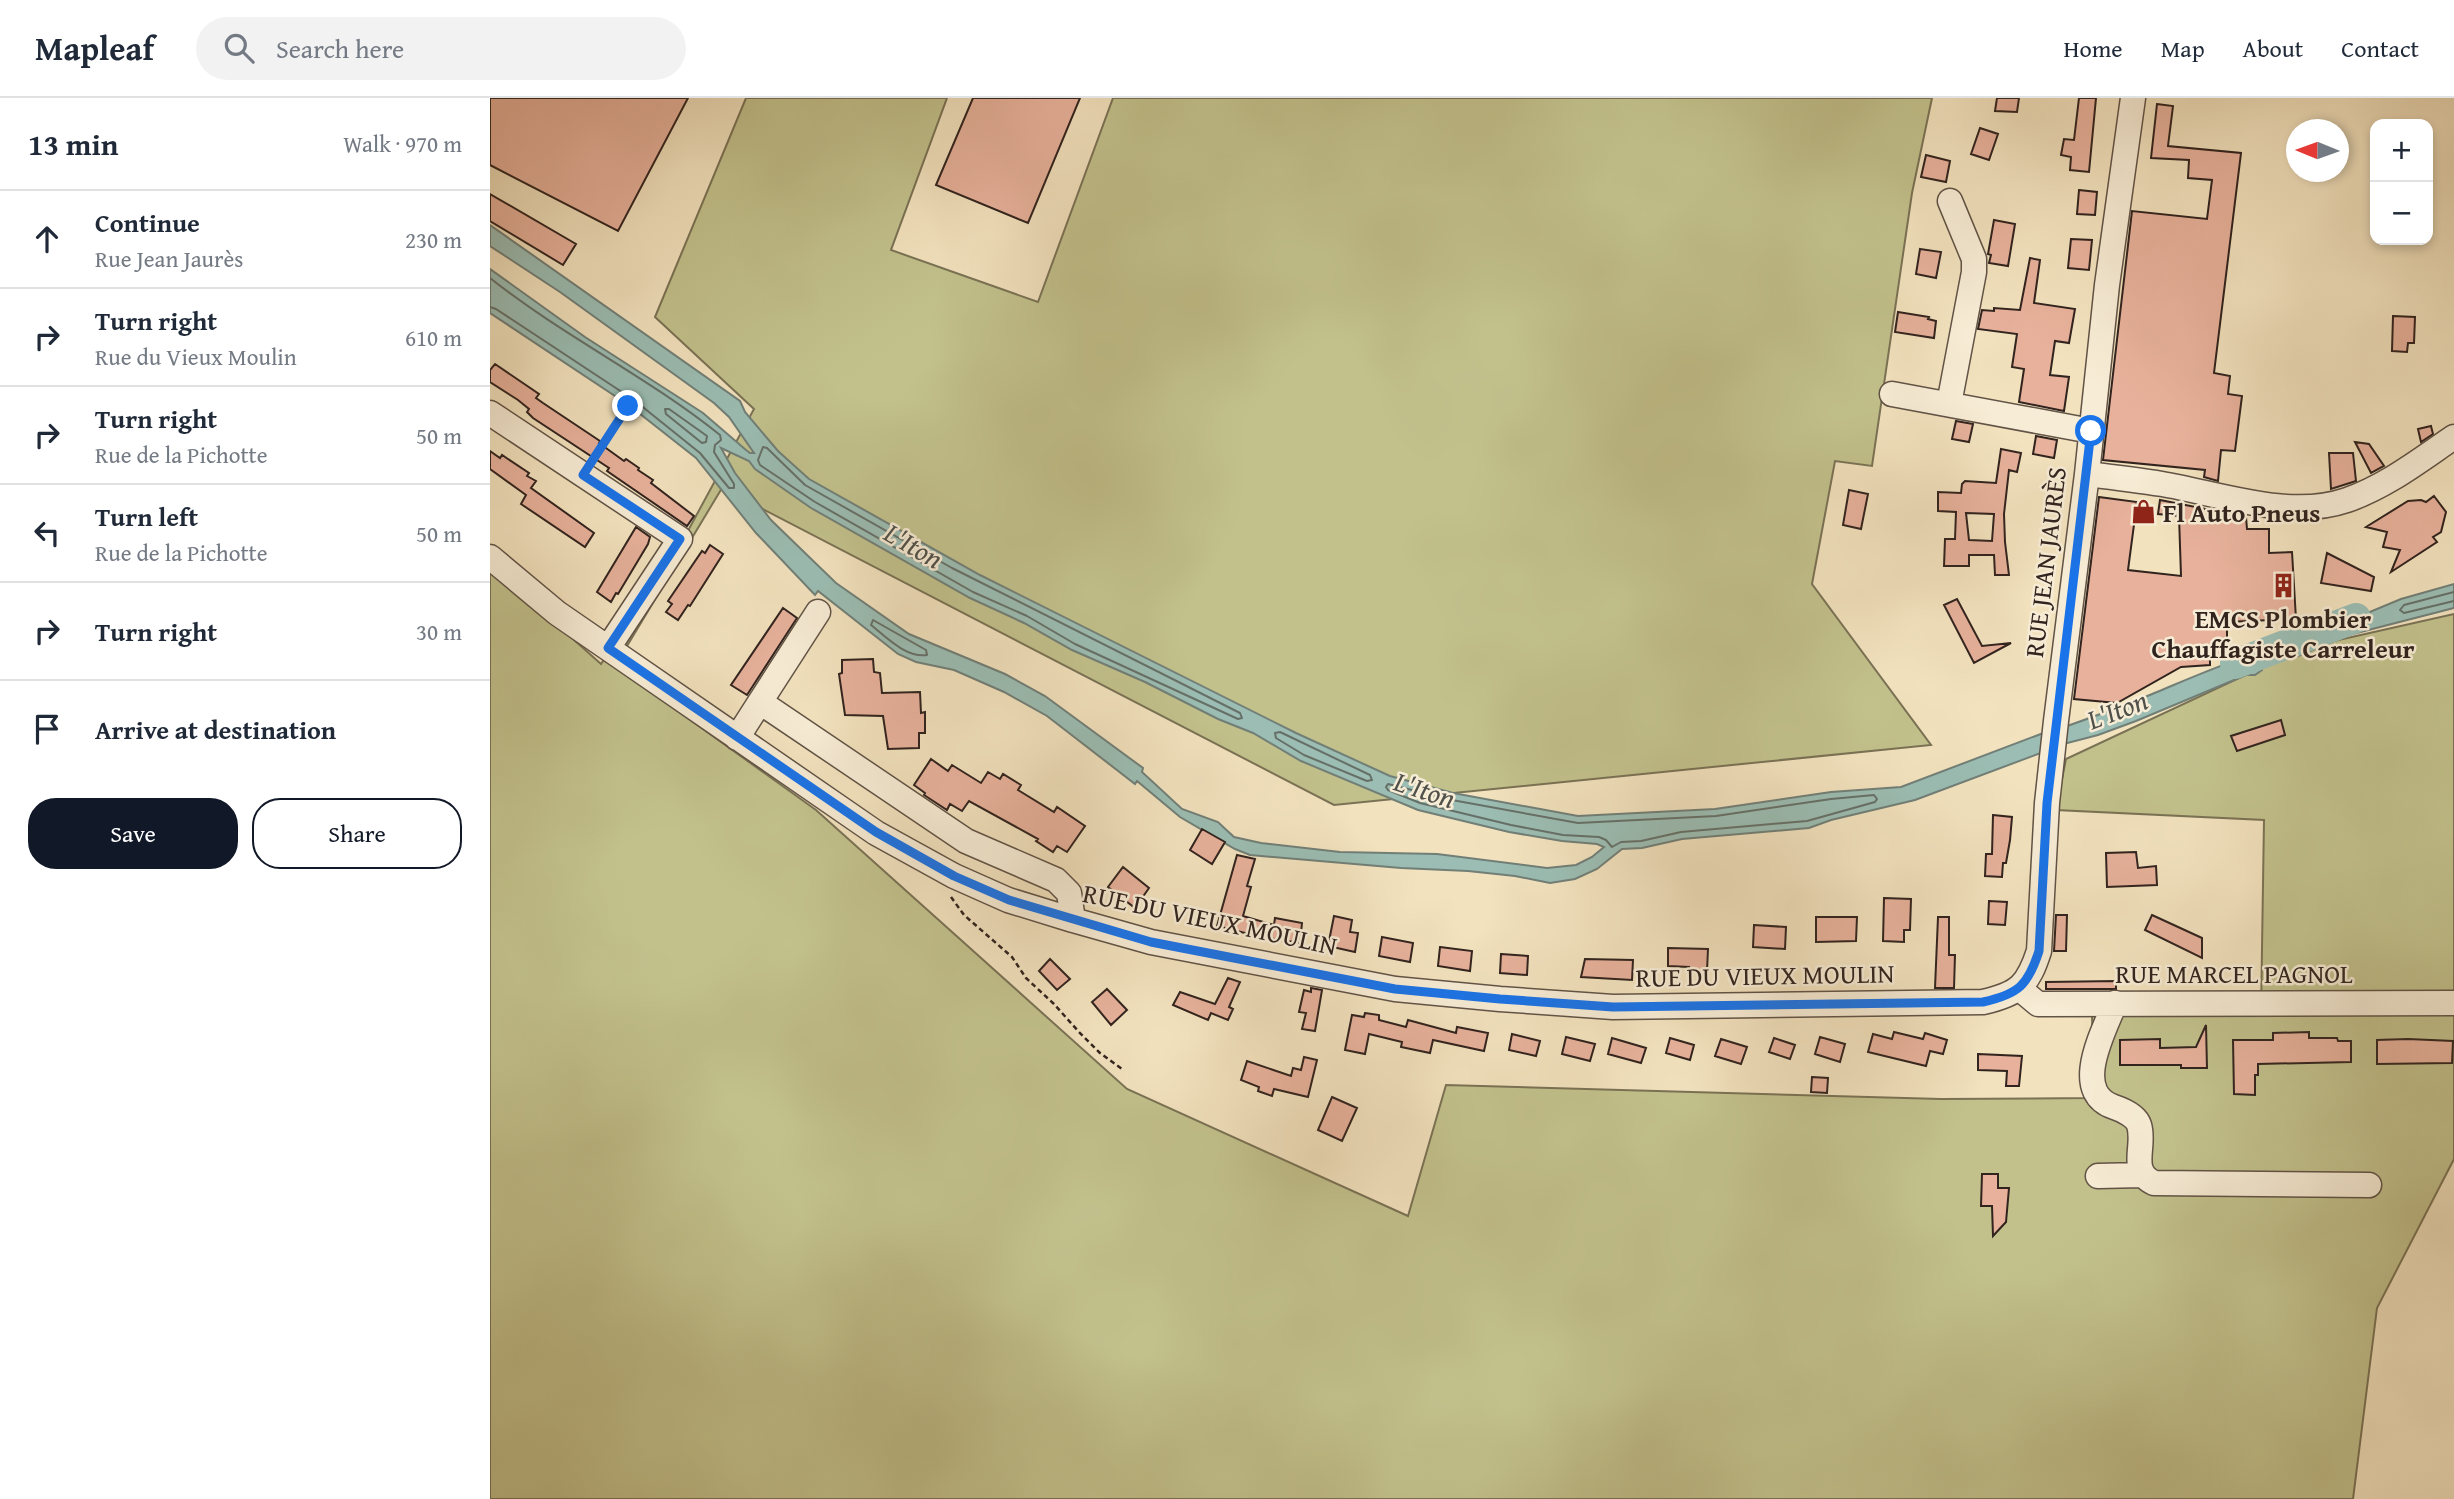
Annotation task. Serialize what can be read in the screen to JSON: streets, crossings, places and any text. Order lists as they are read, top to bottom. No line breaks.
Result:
{"streets":{"street":["RUE JEAN JAURÈS","RUE DU VIEUX MOULIN","RUE MARCEL PAGNOL"]},"crossings":[["RUE JEAN JAURÈS","RUE DU VIEUX MOULIN"],["RUE JEAN JAURÈS","RUE MARCEL PAGNOL"],["RUE DU VIEUX MOULIN","RUE MARCEL PAGNOL"]],"water":["L'Iton"],"places":{"shop":["Fl Auto Pneus"],"building":["EMCS Plombier Chauffagiste Carreleur"]},"north":"left","page":{"header":"Mapleaf","search":"Search here","nav":["Home","Map","About","Contact"],"heading":["13 min","Walk · 970 m"],"map_buttons":["+","−"],"list":[["Continue","Rue Jean Jaurès","230 m"],["Turn right","Rue du Vieux Moulin","610 m"],["Turn right","Rue de la Pichotte","50 m"],["Turn left","Rue de la Pichotte","50 m"],["Turn right","30 m"],"Arrive at destination"],"buttons":["Save","Share"]}}
